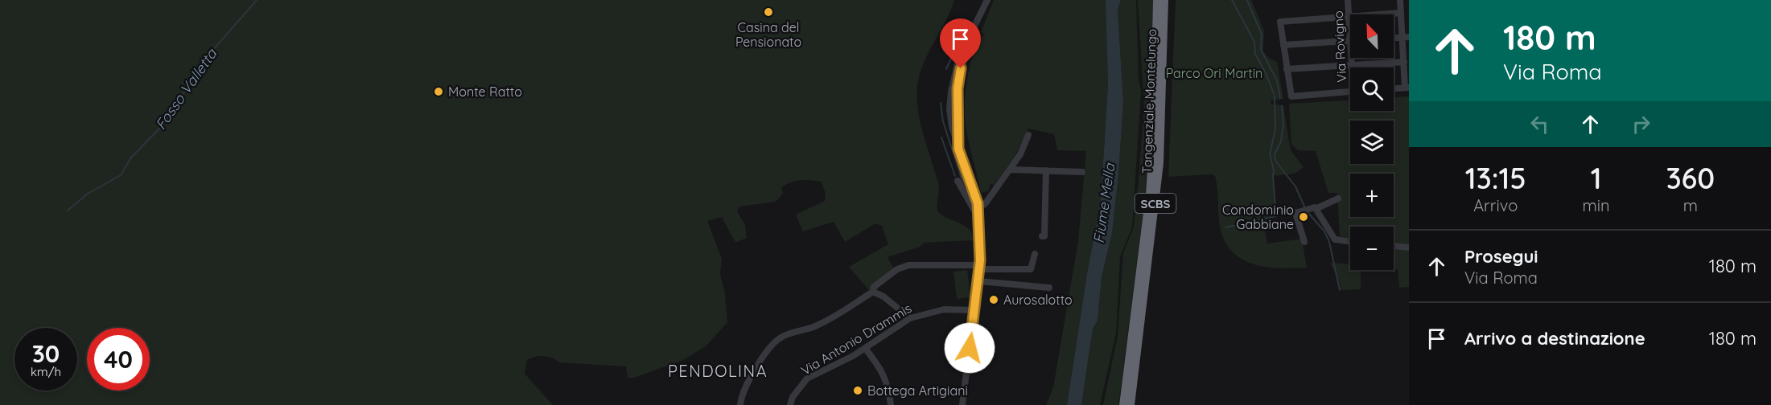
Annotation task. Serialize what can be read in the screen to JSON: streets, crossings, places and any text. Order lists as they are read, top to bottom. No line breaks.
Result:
{"streets":{"highway":["Tangenziale Montelungo","SCBS"],"street":["Via Rovigno","Via Antonio Drammis"]},"districts":["PENDOLINA"],"water":["Fosso Valletta","Fiume Mella"],"parks":["Parco Ori Martin"],"places":["Casina del Pensionato","Monte Ratto","Condominio Gabbiane","Aurosalotto","Bottega Artigiani"],"north":"top left","page":{"turn":["180 m","Via Roma"],"map_buttons":["+","−"],"eta":["13:15","Arrivo","1","min","360","m"],"list":[{"name":"Prosegui","note":"Via Roma","value":"180 m"},{"name":"Arrivo a destinazione","value":"180 m"}],"speed":"30 km/h","limit":"40"}}
